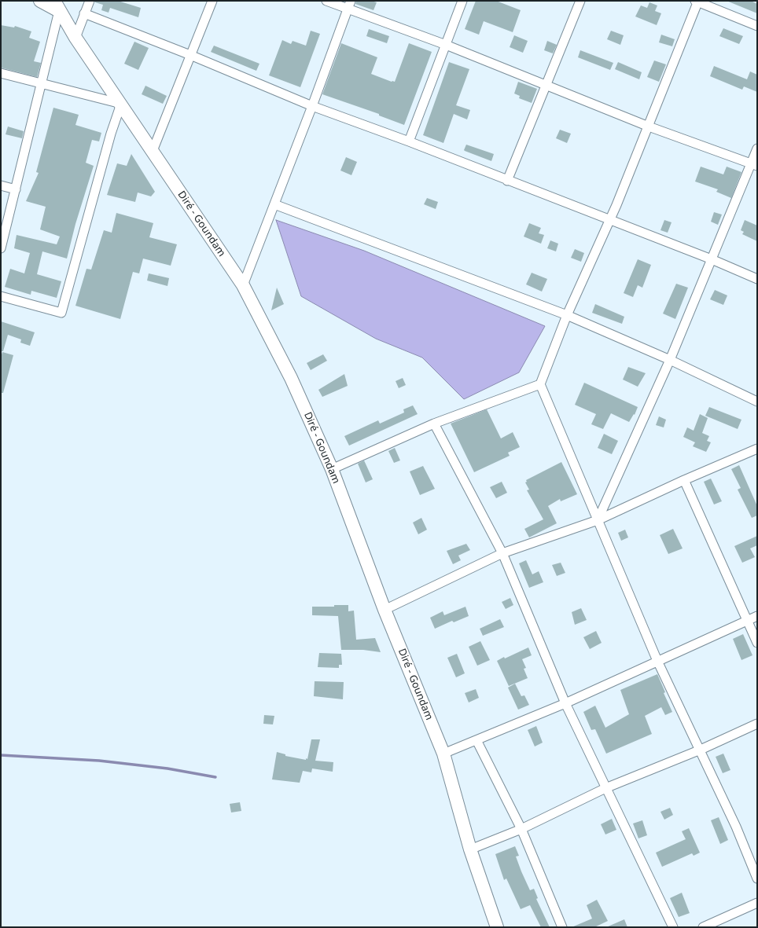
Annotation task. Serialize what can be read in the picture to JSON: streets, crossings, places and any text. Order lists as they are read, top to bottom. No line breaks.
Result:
{"streets":{"main road":["Diré - Goundam"]}}
